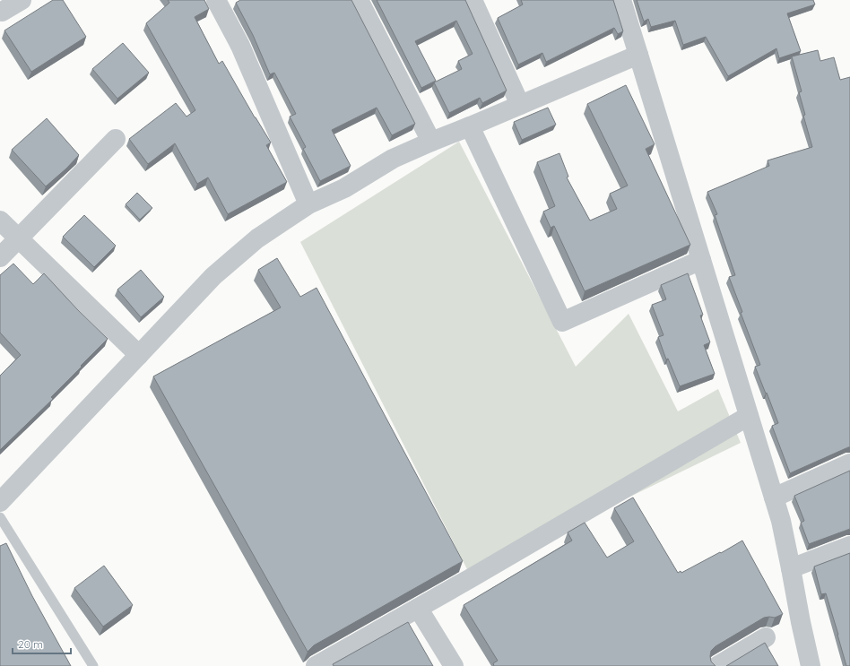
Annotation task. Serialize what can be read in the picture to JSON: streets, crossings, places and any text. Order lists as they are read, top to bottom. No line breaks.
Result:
{"scale_bar":"20 m"}
